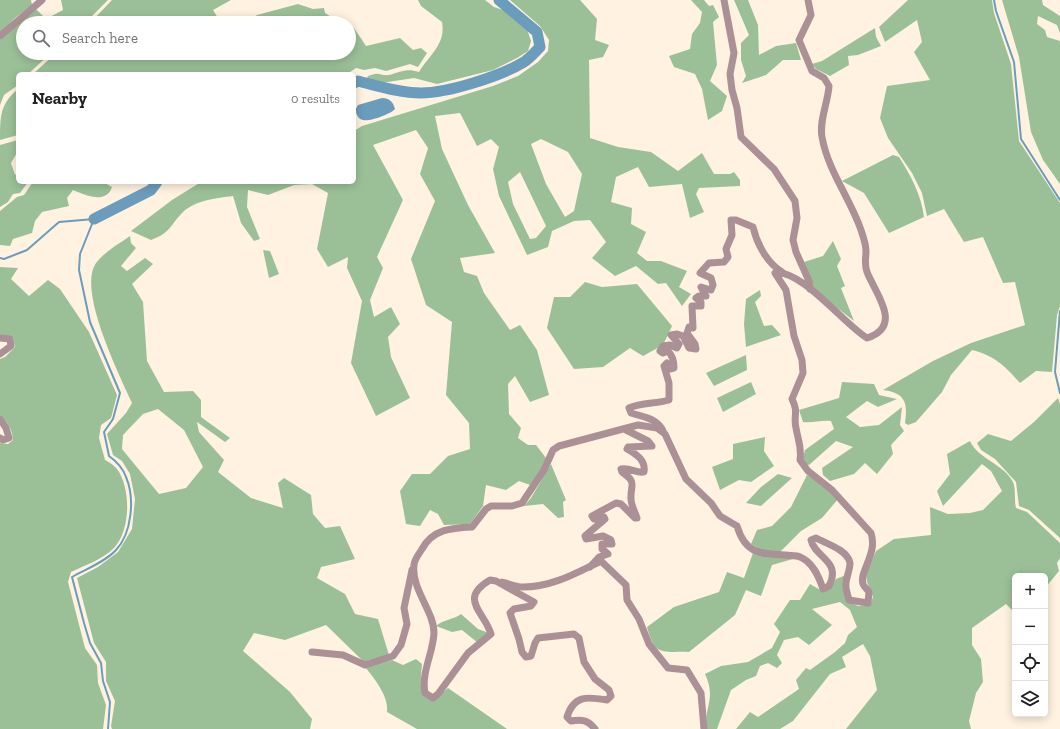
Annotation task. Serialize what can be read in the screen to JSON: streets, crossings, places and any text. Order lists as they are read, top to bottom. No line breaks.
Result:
{"page":{"search":"Search here","heading":["Nearby","0 results"],"map_buttons":["+","−"]}}
